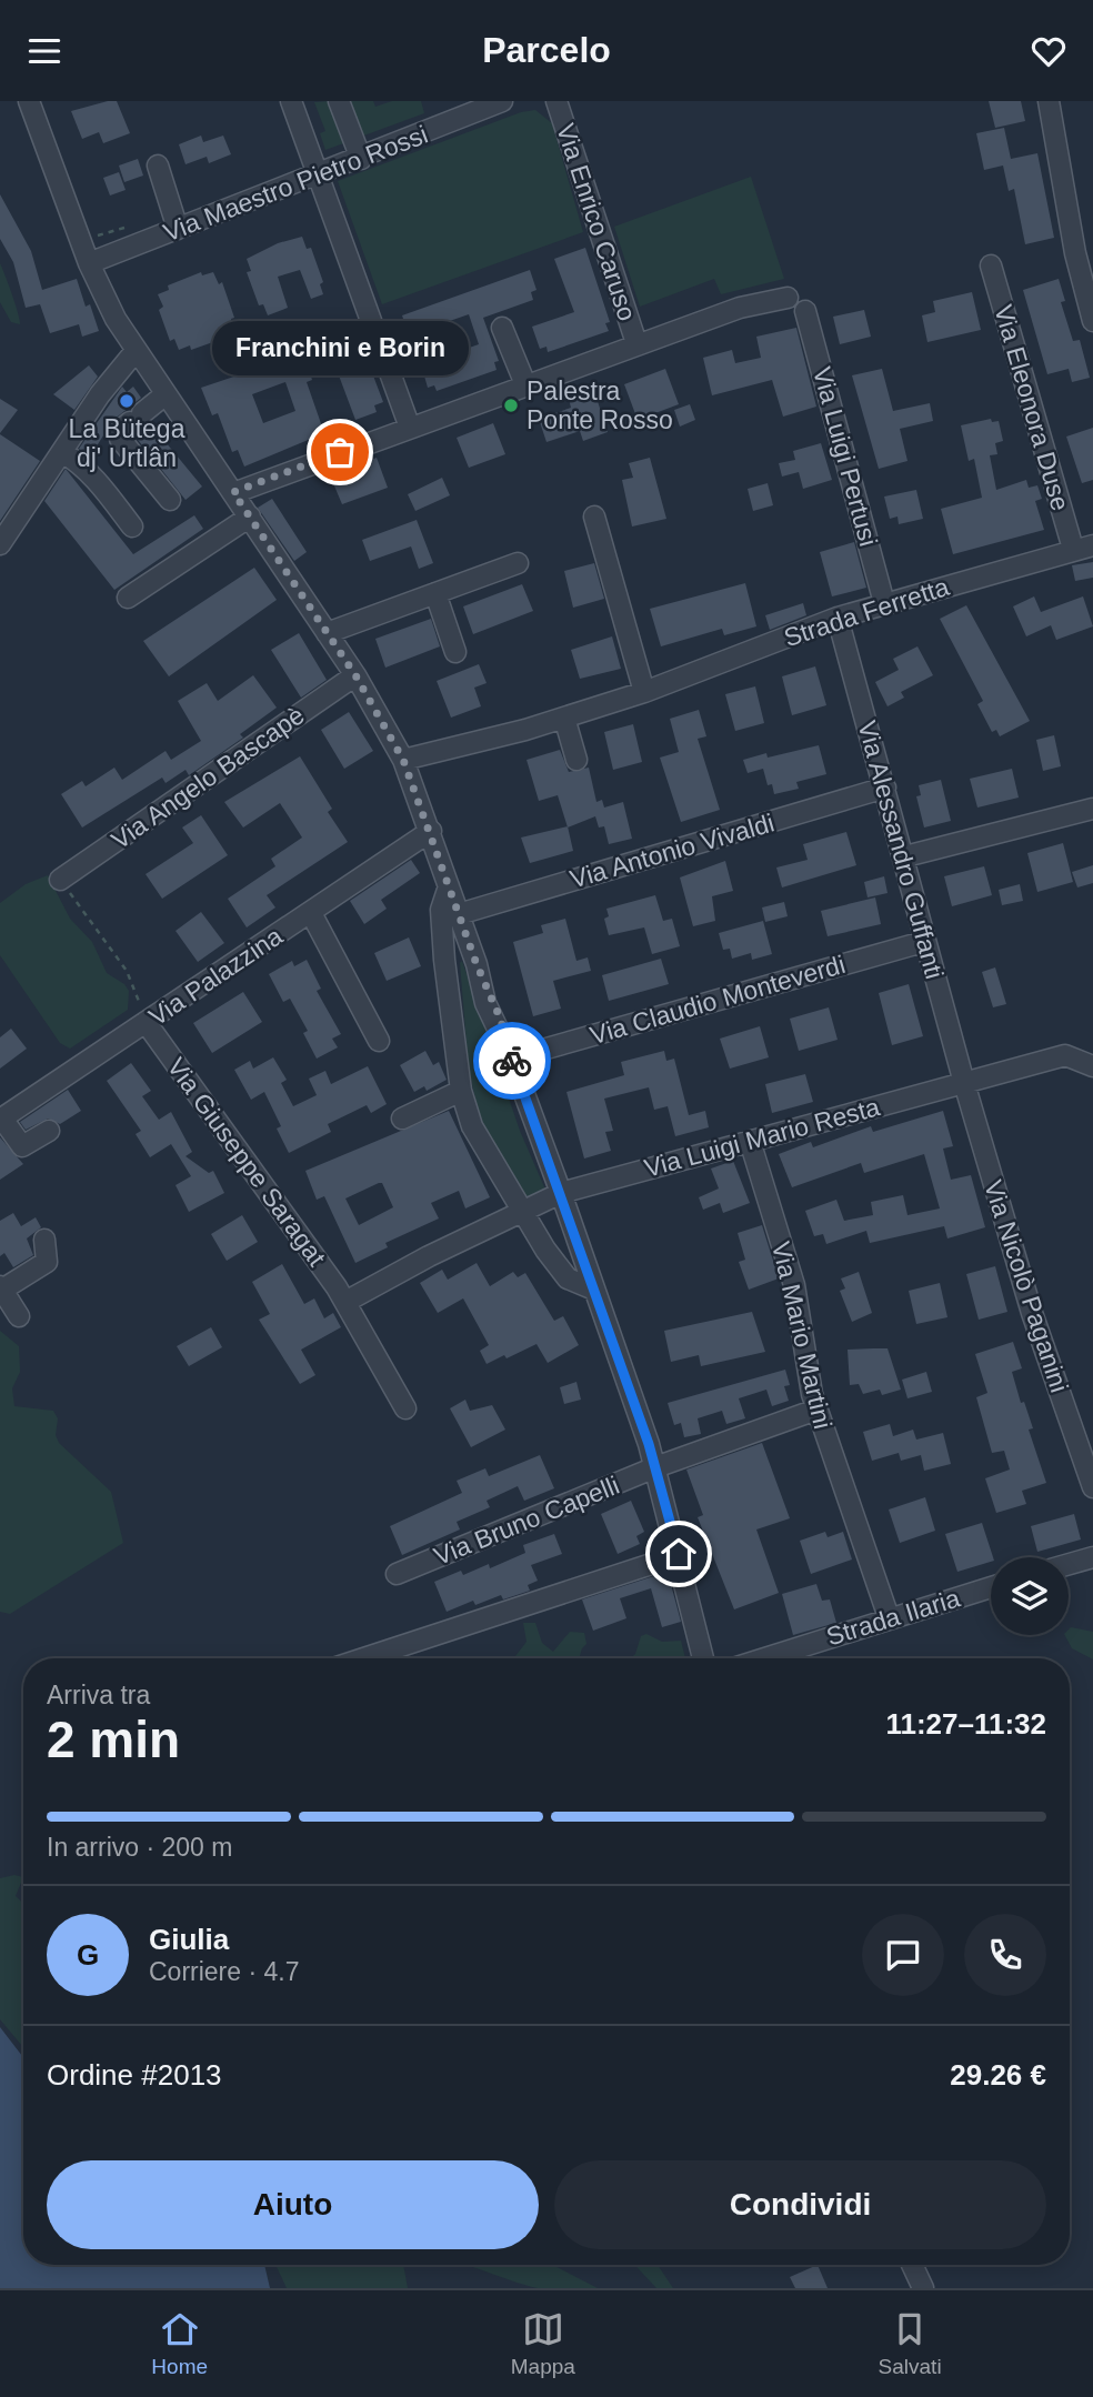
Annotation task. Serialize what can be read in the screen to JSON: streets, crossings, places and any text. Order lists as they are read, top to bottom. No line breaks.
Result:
{"streets":{"street":["Via Maestro Pietro Rossi","Via Enrico Caruso","Via Eleonora Duse","Via Luigi Pertusi","Strada Ferretta","Via Angelo Bascapè","Via Alessandro Guffanti","Via Antonio Vivaldi","Via Palazzina","Via Claudio Monteverdi","Via Luigi Mario Resta","Via Giuseppe Saragat","Via Nicolò Paganini","Via Mario Martini","Via Bruno Capelli","Strada Ilaria"]},"crossings":[["Via Eleonora Duse","Strada Ferretta"],["Via Luigi Pertusi","Strada Ferretta"],["Strada Ferretta","Via Alessandro Guffanti"],["Via Alessandro Guffanti","Via Antonio Vivaldi"],["Via Alessandro Guffanti","Via Claudio Monteverdi"],["Via Alessandro Guffanti","Via Luigi Mario Resta"],["Via Alessandro Guffanti","Via Nicolò Paganini"],["Via Palazzina","Via Giuseppe Saragat"],["Via Luigi Mario Resta","Via Nicolò Paganini"],["Via Luigi Mario Resta","Via Mario Martini"],["Via Mario Martini","Via Bruno Capelli"],["Via Mario Martini","Strada Ilaria"]],"places":["La Bütega dj' Urtlân","Palestra Ponte Rosso","Franchini e Borin"],"page":{"header":"Parcelo","bubble":"Franchini e Borin","heading":["2 min","Arriva tra","11:27–11:32"],"panel":["Giulia","Corriere · 4.7","Ordine #2013","29.26 €"],"bar":"In arrivo · 200 m","round":"G","buttons":["Aiuto","Condividi"],"tabs":["Home","Mappa","Salvati"]}}
